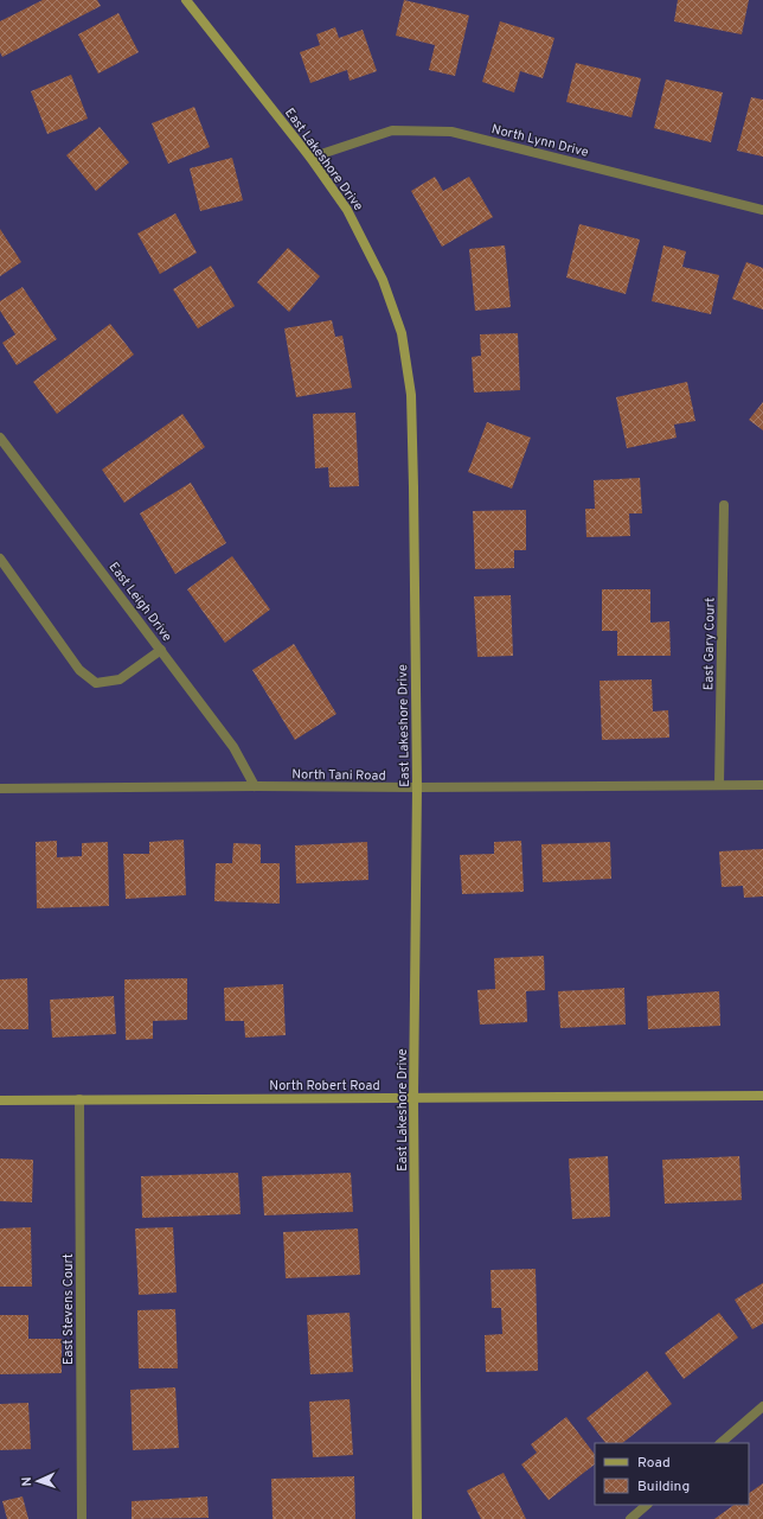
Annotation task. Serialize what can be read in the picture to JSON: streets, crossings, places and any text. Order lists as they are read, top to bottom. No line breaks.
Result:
{"streets":{"main road":["East Lakeshore Drive","North Robert Road"],"street":["North Lynn Drive","East Leigh Drive","East Gary Court","North Tani Road","East Stevens Court"]},"crossings":[["North Lynn Drive","East Lakeshore Drive"],["East Lakeshore Drive","North Tani Road"],["East Lakeshore Drive","North Robert Road"],["East Leigh Drive","North Tani Road"],["East Gary Court","North Tani Road"],["North Robert Road","East Stevens Court"]],"legend":["Road","Building"],"north":"left"}
